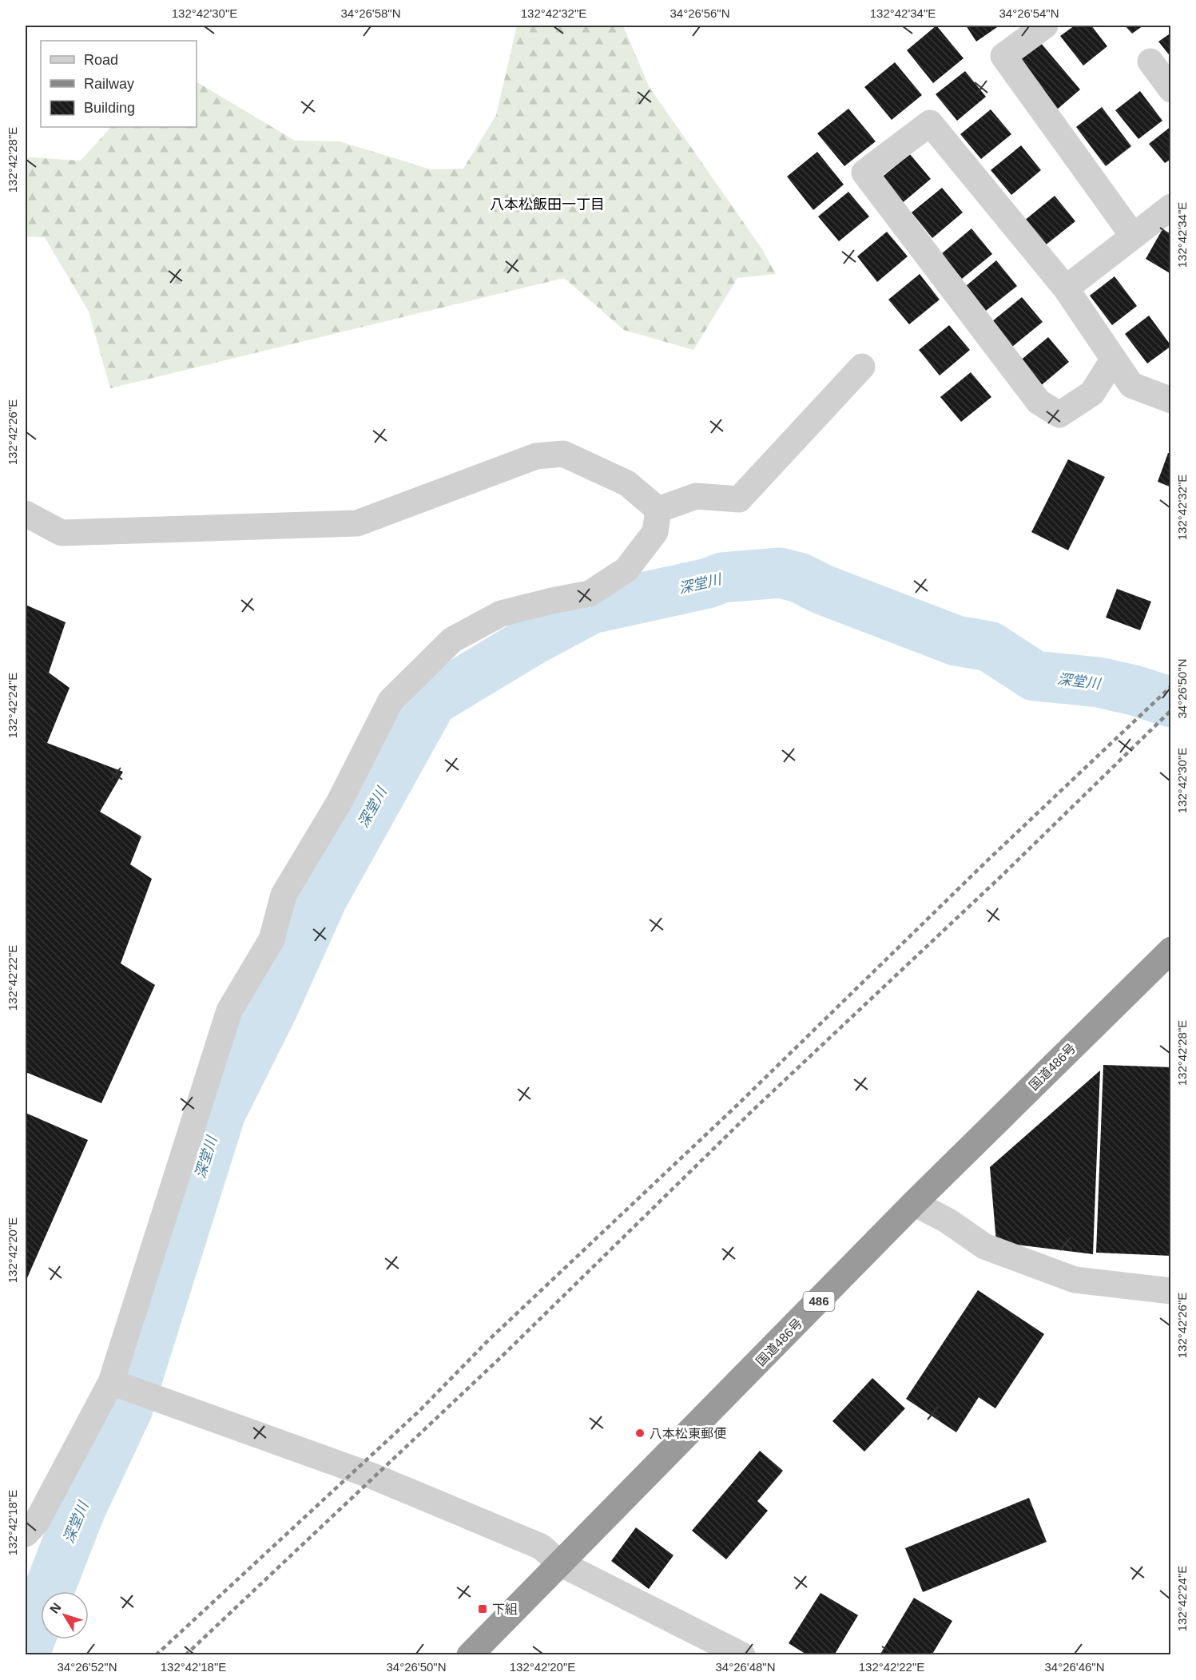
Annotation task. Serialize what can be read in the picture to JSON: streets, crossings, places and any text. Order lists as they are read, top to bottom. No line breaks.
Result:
{"streets":{"highway":["国道486号","486"]},"districts":["八本松飯田一丁目"],"water":["深堂川"],"places":{"other":["八本松東郵便"],"transit":["下組"]},"legend":["Road","Railway","Building"],"north":"top left","coordinates":["132°42'30\"E","34°26'58\"N","132°42'32\"E","34°26'56\"N","132°42'34\"E","34°26'54\"N","132°42'28\"E","132°42'26\"E","34°26'50\"N","132°42'24\"E","132°42'22\"E","132°42'20\"E","132°42'18\"E","34°26'52\"N","34°26'48\"N","34°26'46\"N"]}
